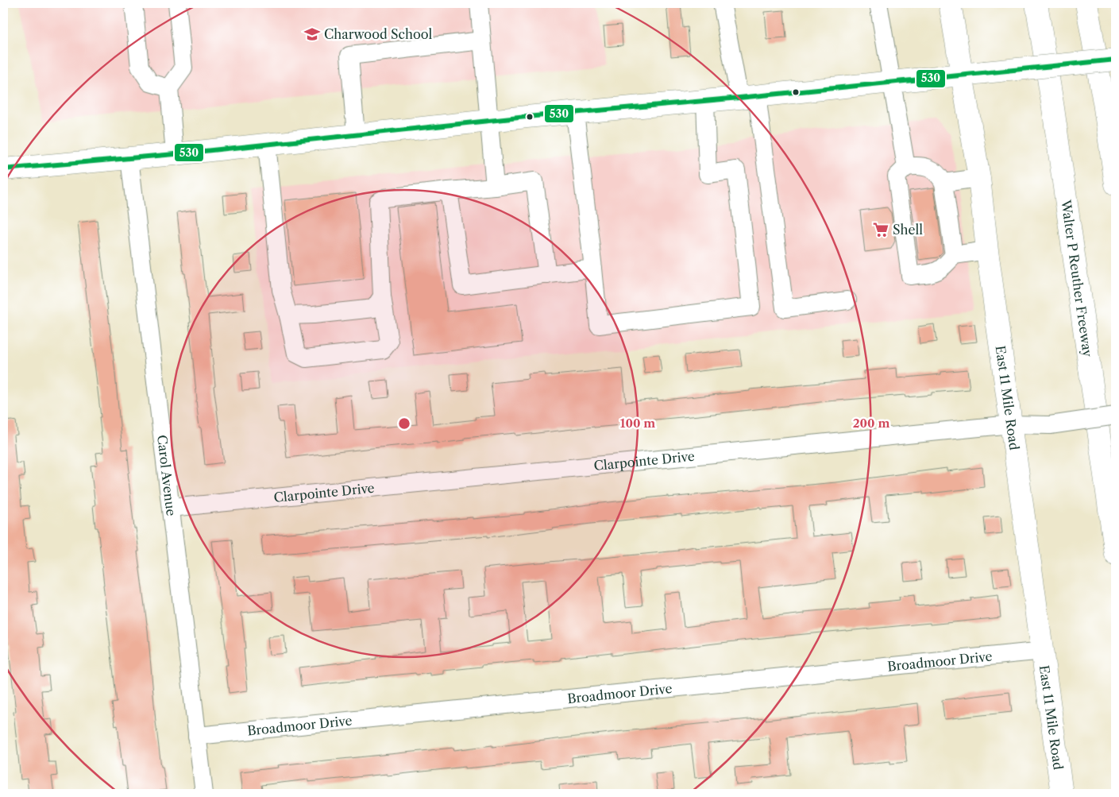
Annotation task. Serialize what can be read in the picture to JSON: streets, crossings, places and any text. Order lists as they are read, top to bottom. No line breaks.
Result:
{"streets":{"main road":["Walter P Reuther Freeway","East 11 Mile Road"],"street":["Clarpointe Drive","Carol Avenue","Broadmoor Drive"]},"crossings":[["East 11 Mile Road","Clarpointe Drive"],["East 11 Mile Road","Broadmoor Drive"],["Clarpointe Drive","Carol Avenue"],["Carol Avenue","Broadmoor Drive"]],"places":{"school or university":["Charwood School"],"supermarket":["Shell"]},"lines":["transit line 530"],"rings":["100 m","200 m"]}
